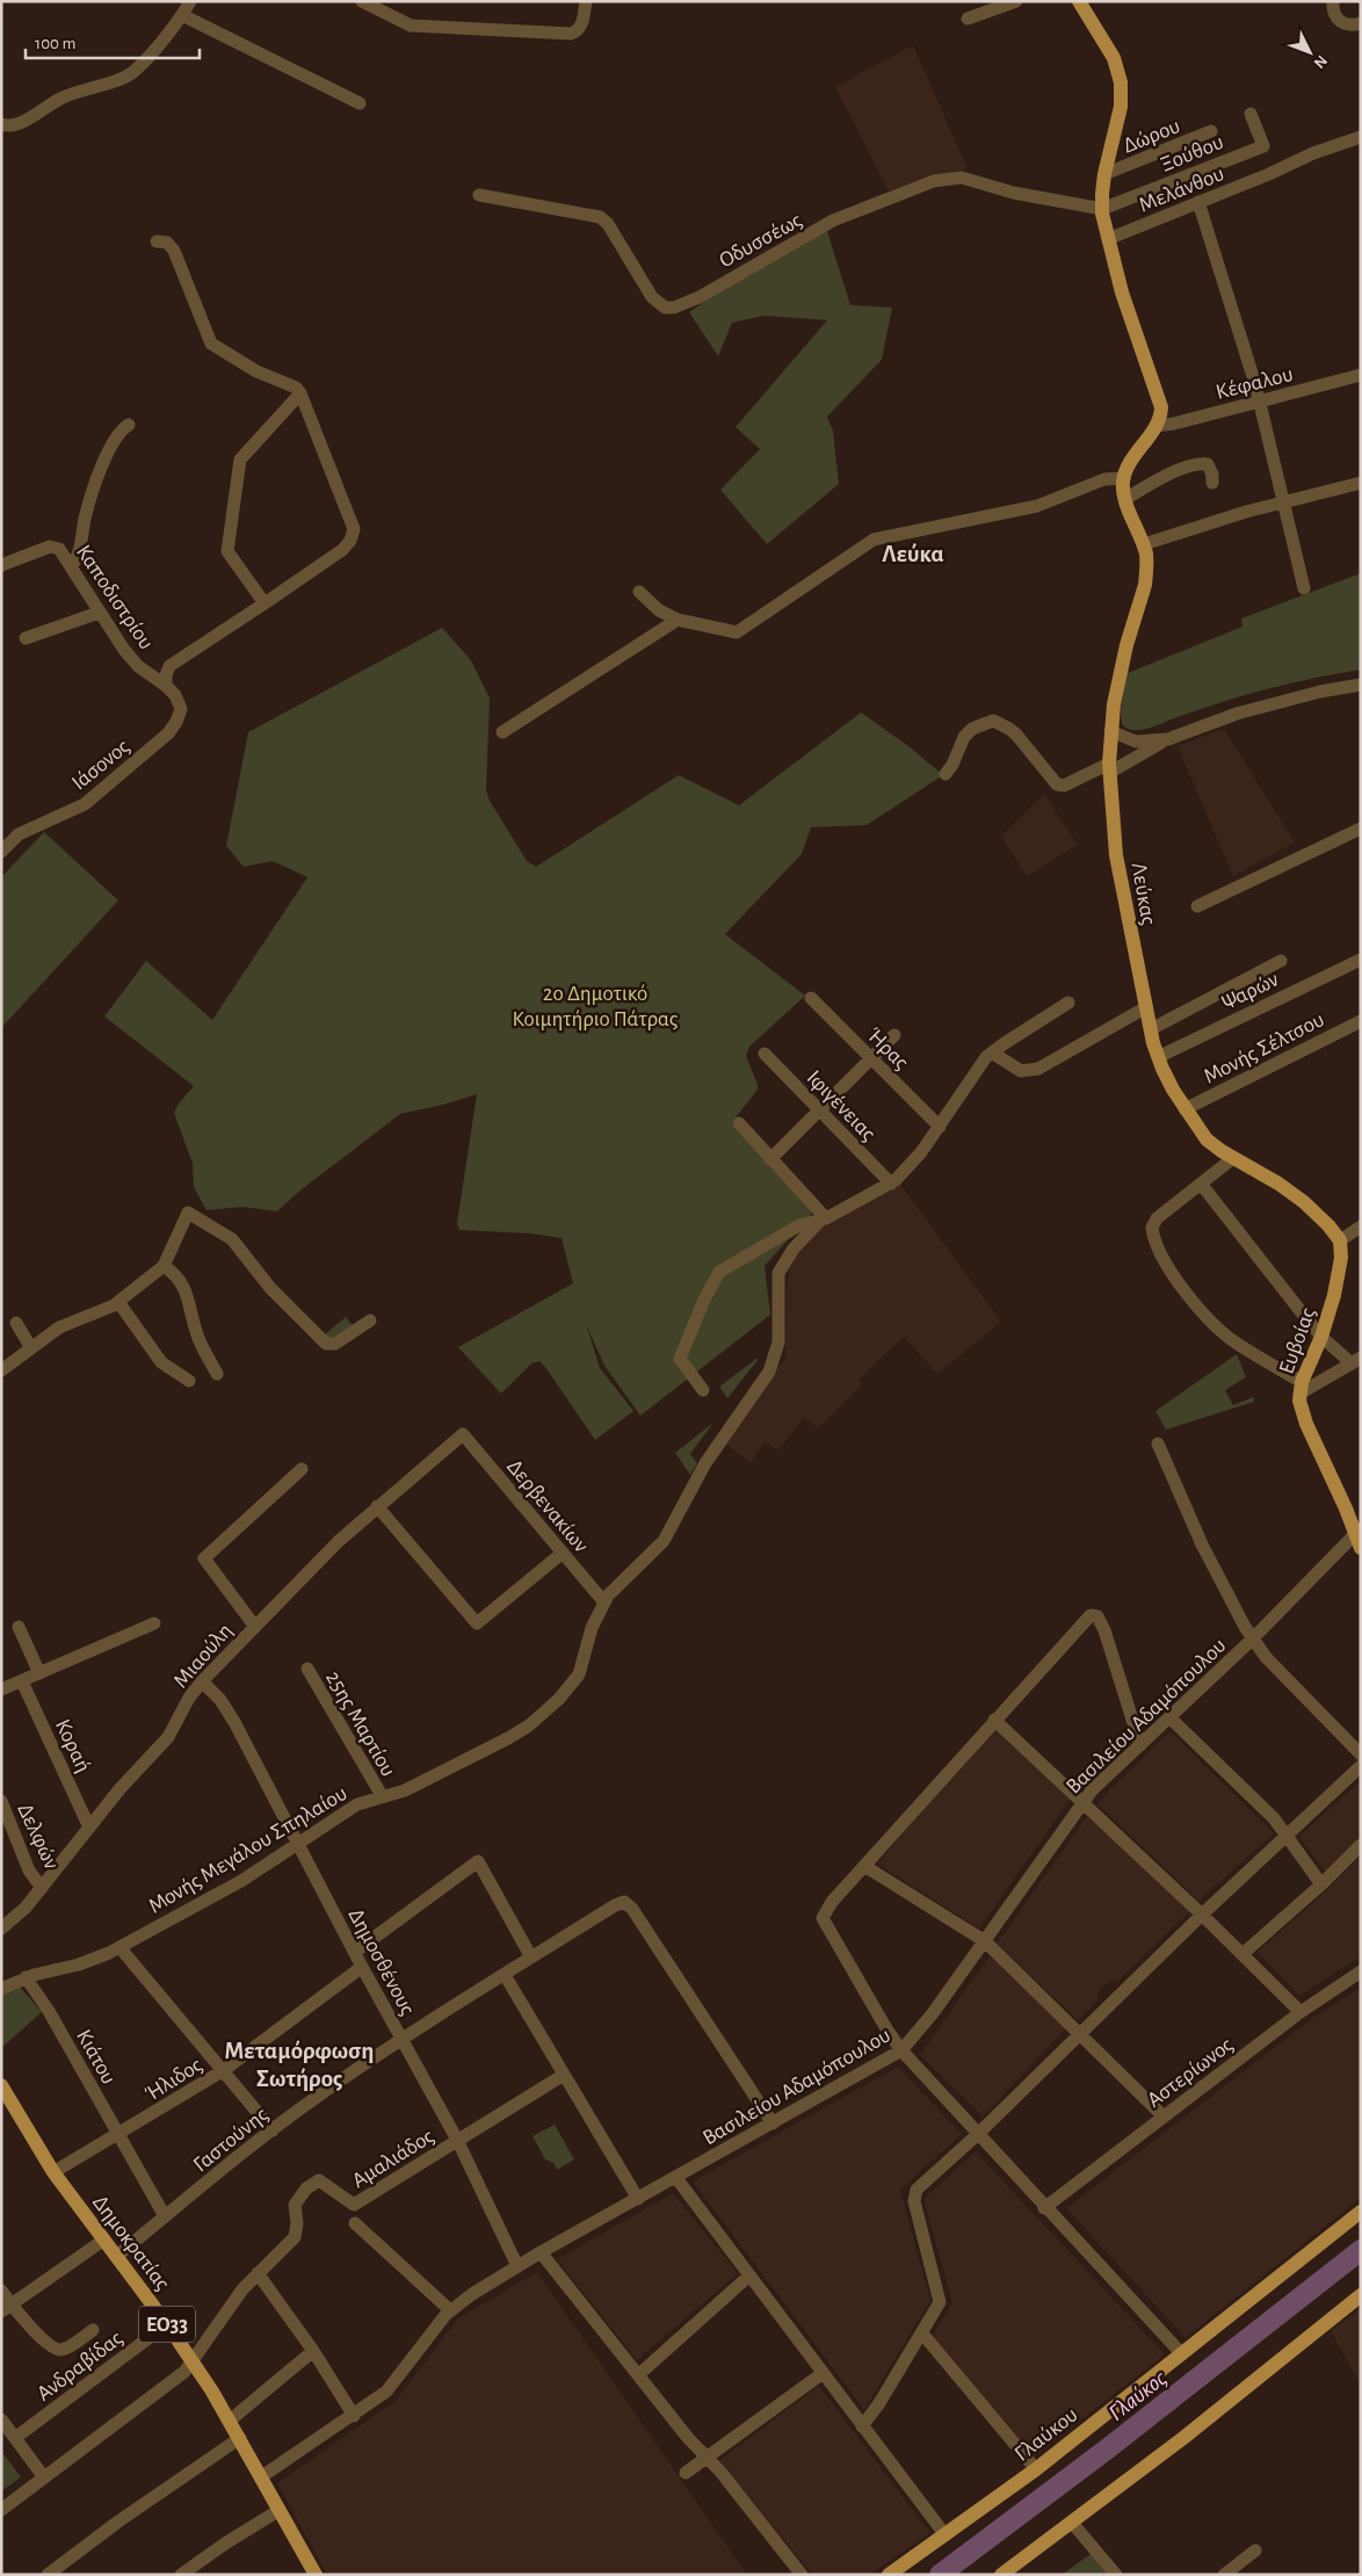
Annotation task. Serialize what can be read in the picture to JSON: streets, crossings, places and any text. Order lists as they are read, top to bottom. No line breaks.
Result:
{"streets":{"main road":["Λεύκας","Ευβοίας","Δημοκρατίας","ΕΟ33","Γλαύκου"],"street":["Δώρου","Ξούθου","Μελάνθου","Οδυσσέως","Κέφαλου","Καποδιστρίου","Ιάσονος","Ψαρών","Μονής Σέλτσου","Ήρας","Ιφιγένειας","Δερβενακίων","Μιαούλη","Βασιλείου Αδαμόπουλου","25ης Μαρτίου","Κοραή","Δελφών","Μονής Μεγάλου Σπηλαίου","Δημοσθένους","Κιάτου","Αστερίωνος","Ήλιδος","Γαστούνης","Αμαλιάδος","Ανδραβίδας"]},"crossings":[["Ξούθου","Οδυσσέως"],["Καποδιστρίου","Ιάσονος"],["Λεύκας","Ψαρών"],["Λεύκας","Μονής Σέλτσου"],["Λεύκας","Ευβοίας"],["Ήρας","Μονής Μεγάλου Σπηλαίου"],["Ιφιγένειας","Μονής Μεγάλου Σπηλαίου"],["Ευβοίας","Βασιλείου Αδαμόπουλου"],["Δερβενακίων","Μιαούλη"],["Δερβενακίων","Μονής Μεγάλου Σπηλαίου"],["Μιαούλη","Κοραή"],["Μιαούλη","Δελφών"],["Μιαούλη","Δημοσθένους"],["Βασιλείου Αδαμόπουλου","Δημοσθένους"],["Βασιλείου Αδαμόπουλου","Γαστούνης"],["Βασιλείου Αδαμόπουλου","Δημοκρατίας"],["25ης Μαρτίου","Μονής Μεγάλου Σπηλαίου"],["Μονής Μεγάλου Σπηλαίου","Δημοσθένους"],["Μονής Μεγάλου Σπηλαίου","Κιάτου"],["Δημοσθένους","Ήλιδος"],["Δημοσθένους","Γαστούνης"],["Δημοσθένους","Αμαλιάδος"],["Κιάτου","Ήλιδος"],["Κιάτου","Γαστούνης"],["Ήλιδος","Δημοκρατίας"],["Γαστούνης","Δημοκρατίας"],["Αμαλιάδος","Δημοκρατίας"],["Δημοκρατίας","Ανδραβίδας"]],"districts":["Λεύκα","Μεταμόρφωση Σωτήρος"],"water":["Γλαύκος"],"parks":["2o Δημοτικό Κοιμητήριο Πάτρας"],"scale_bar":"100 m","north":"bottom right"}
